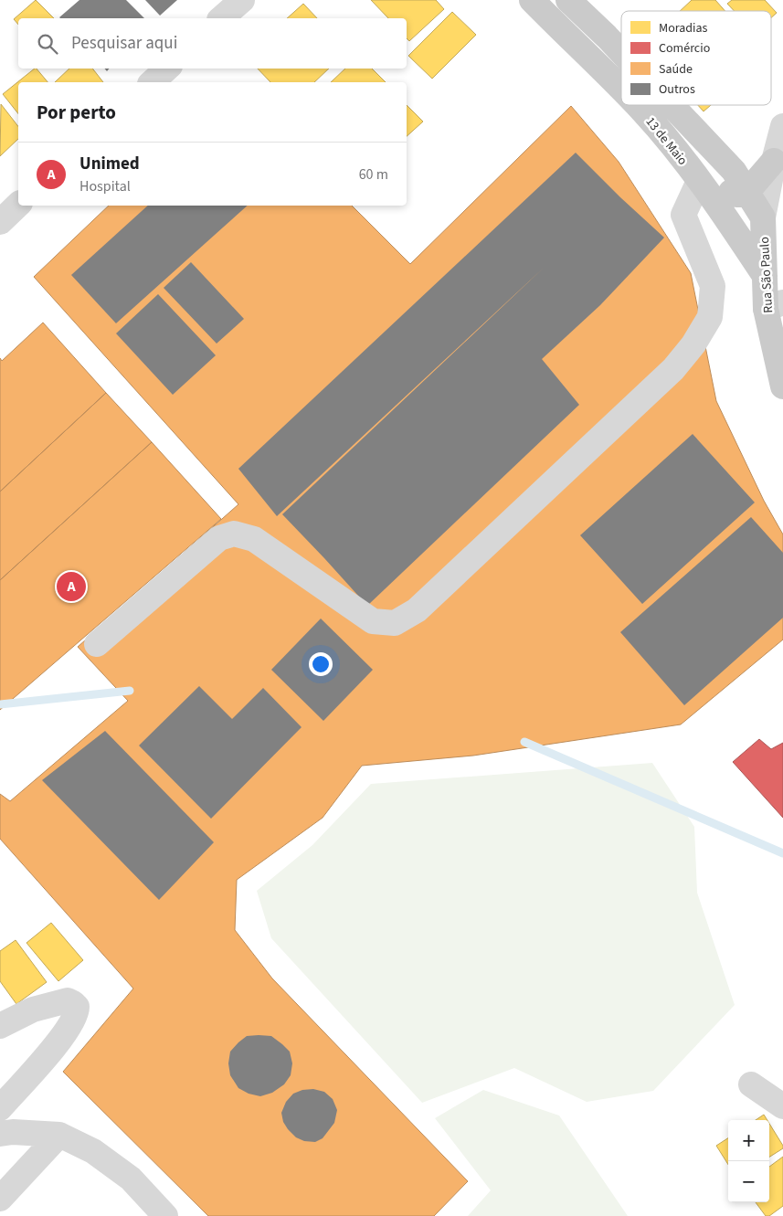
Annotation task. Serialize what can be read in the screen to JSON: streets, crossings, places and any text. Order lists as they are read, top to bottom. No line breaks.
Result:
{"streets":{"main road":["13 de Maio","Rua São Paulo"]},"crossings":[["13 de Maio","Rua São Paulo"]],"legend":["Moradias","Comércio","Saúde","Outros"],"page":{"search":"Pesquisar aqui","heading":"Por perto","list":[{"mark":"A","name":"Unimed","note":"Hospital","value":"60 m"}],"pins":"A","map_buttons":["+","−"]}}
